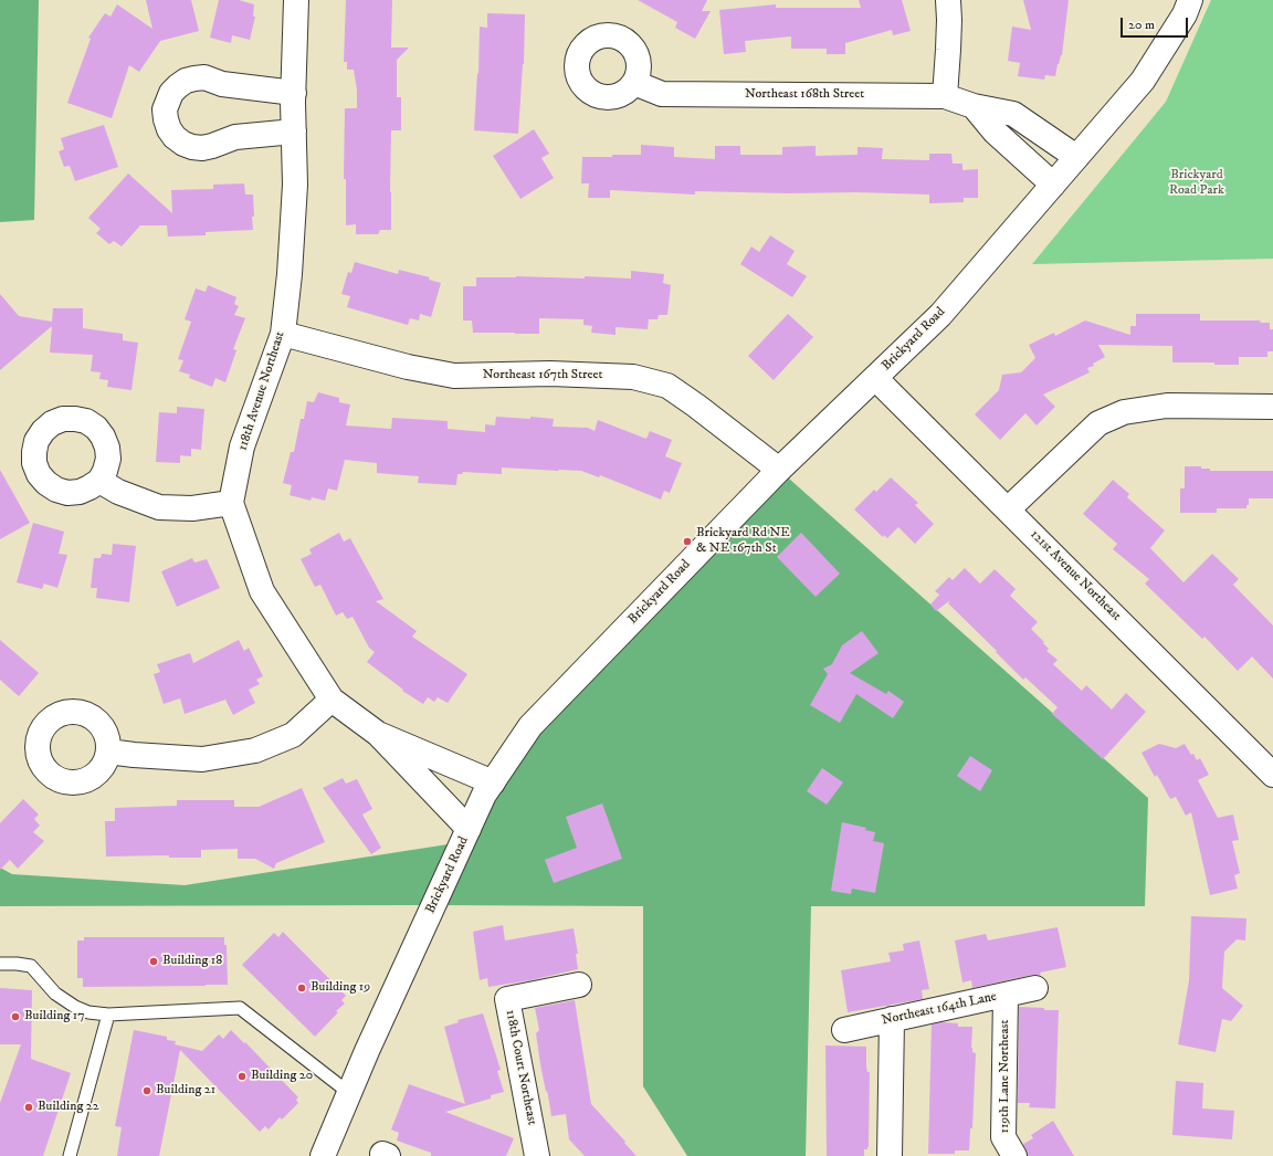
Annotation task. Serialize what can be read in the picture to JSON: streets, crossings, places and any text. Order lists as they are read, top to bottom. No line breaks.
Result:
{"streets":{"street":["Northeast 168th Street","Brickyard Road","Northeast 167th Street","118th Avenue Northeast","121st Avenue Northeast","Northeast 164th Lane","118th Court Northeast","119th Lane Northeast"]},"crossings":[["Northeast 168th Street","Brickyard Road"],["Brickyard Road","Northeast 167th Street"],["Brickyard Road","121st Avenue Northeast"],["Northeast 167th Street","118th Avenue Northeast"],["Northeast 164th Lane","119th Lane Northeast"]],"parks":["Brickyard Road Park"],"places":["Brickyard Rd NE & NE 167th St","Building 18","Building 19","Building 17","Building 20","Building 21","Building 22"],"scale_bar":"20 m"}
